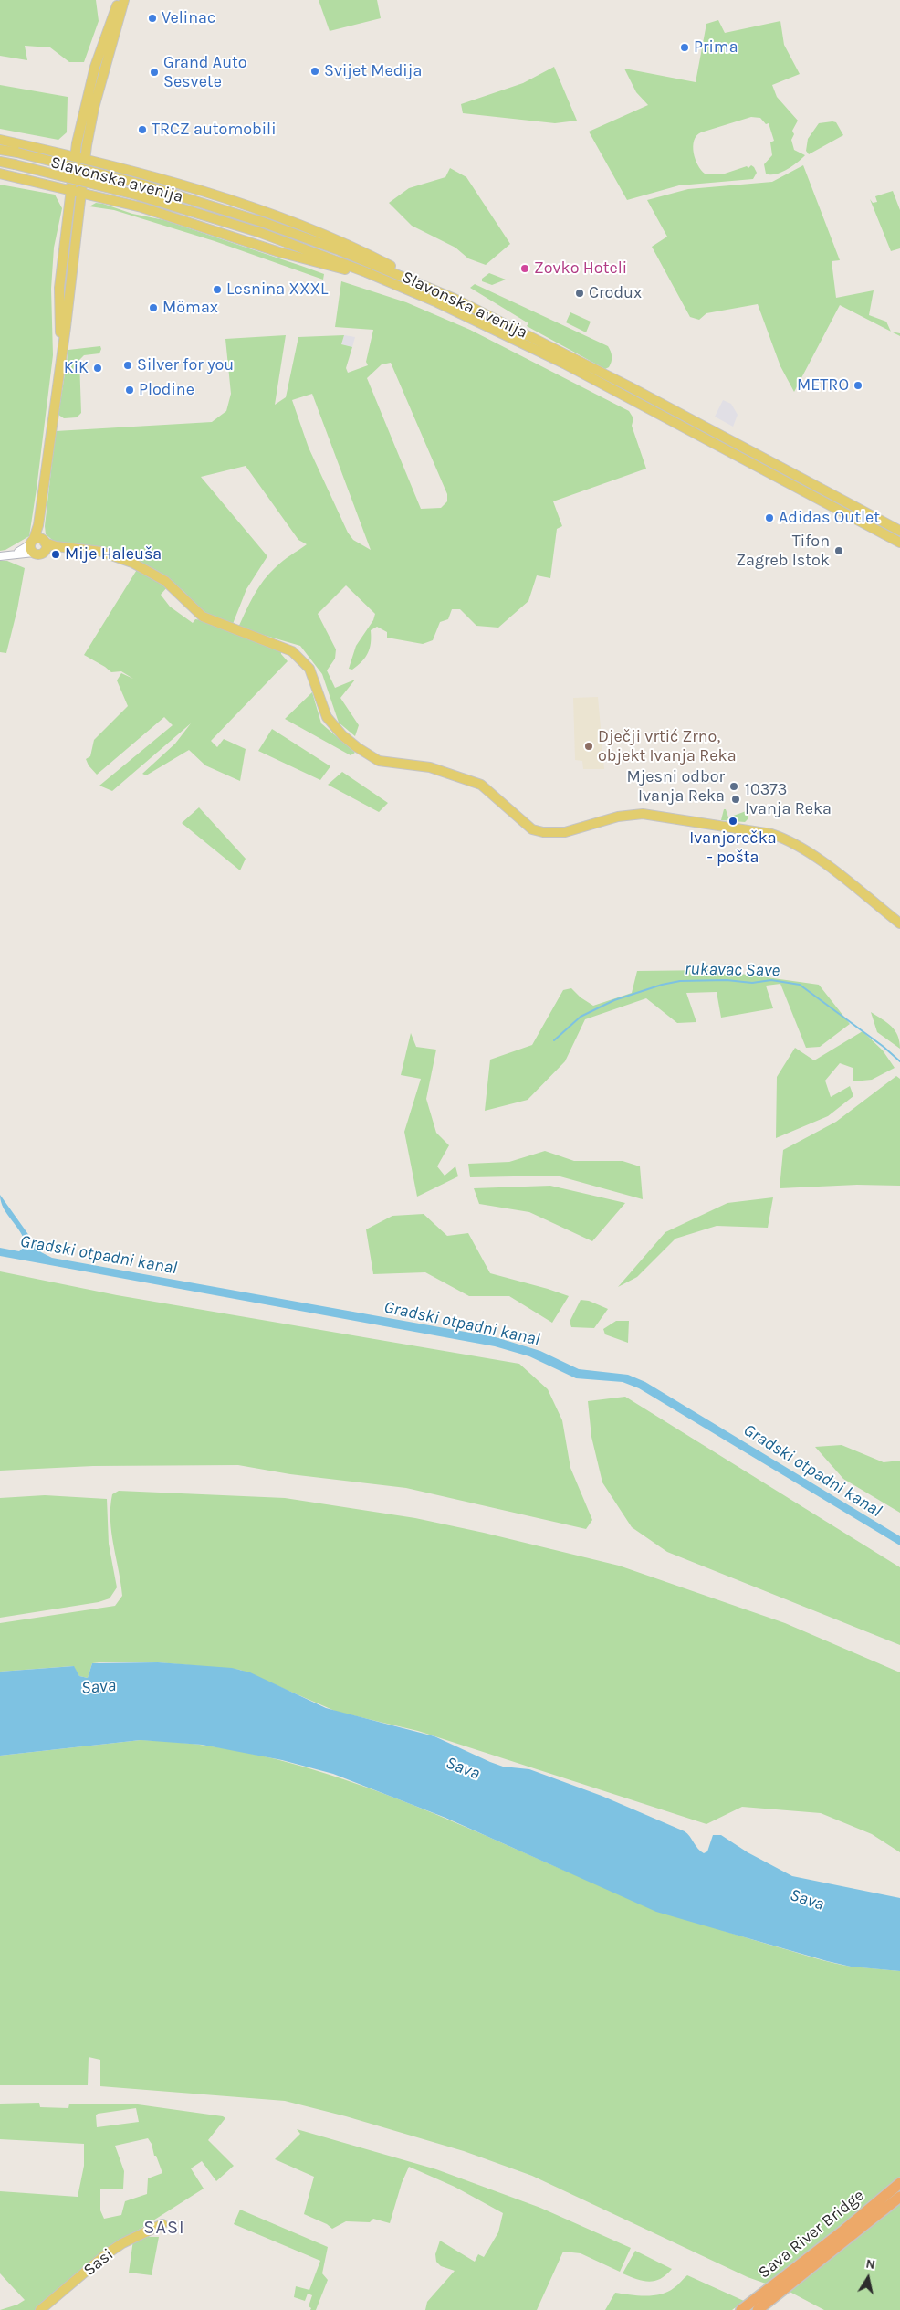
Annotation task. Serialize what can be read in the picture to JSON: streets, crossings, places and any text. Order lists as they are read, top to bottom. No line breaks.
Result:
{"streets":{"highway":["Sava River Bridge"],"main road":["Slavonska avenija","Sasi"]},"districts":["SASI"],"water":["rukavac Save","Gradski otpadni kanal","Sava"],"places":["Velinac","Prima","Svijet Medija","Grand Auto Sesvete","TRCZ automobili","Zovko Hoteli","Lesnina XXXL","Crodux","Mömax","Silver for you","KiK","METRO","Plodine","Adidas Outlet","Tifon Zagreb Istok","Mije Haleuša","Dječji vrtić Zrno, objekt Ivanja Reka","Mjesni odbor Ivanja Reka","10373 Ivanja Reka","Ivanjorečka - pošta"],"north":"top"}
